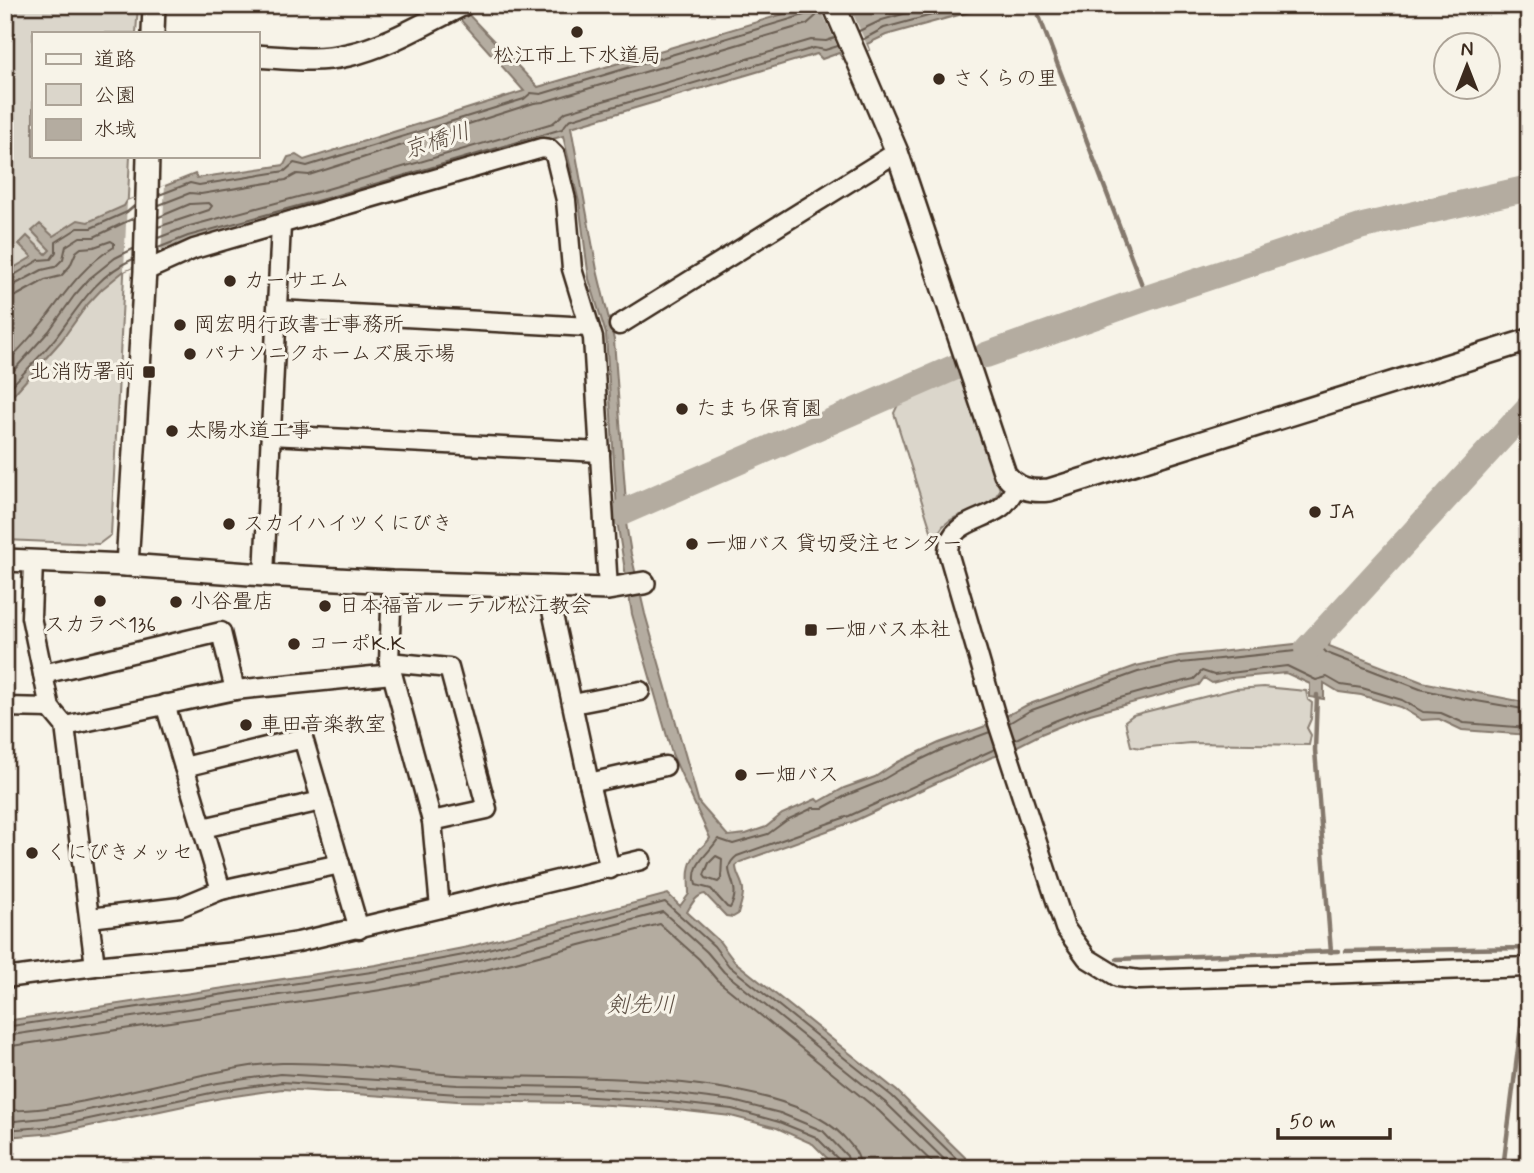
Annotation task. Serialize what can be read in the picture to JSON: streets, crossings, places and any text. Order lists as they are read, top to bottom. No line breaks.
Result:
{"water":["京橋川","剣先川"],"places":{"other":["松江市上下水道局","さくらの里","カーサエム","岡宏明行政書士事務所","パナソニクホームズ展示場","たまち保育園","太陽水道工事","JA","スカイハイツくにびき","一畑バス 貸切受注センター","スカラベ136","小谷畳店","日本福音ルーテル松江教会","コーポK.K","車田音楽教室","一畑バス","くにびきメッセ"],"transit":["北消防署前","一畑バス本社"]},"legend":["道路","公園","水域"],"scale_bar":"50 m","north":"top"}
